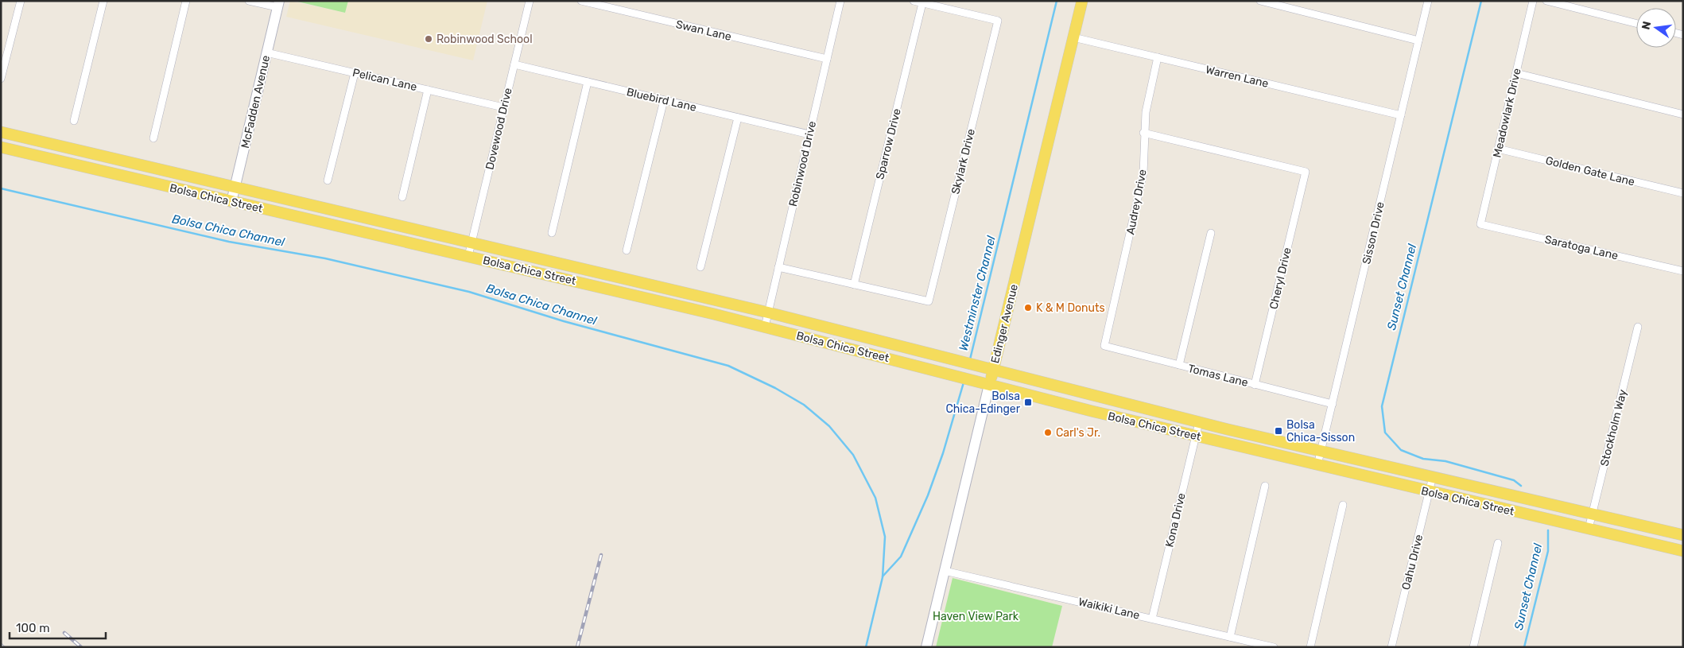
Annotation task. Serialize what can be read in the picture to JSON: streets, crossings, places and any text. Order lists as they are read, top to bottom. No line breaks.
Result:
{"streets":{"main road":["McFadden Avenue","Bolsa Chica Street","Edinger Avenue"],"street":["Swan Lane","Warren Lane","Pelican Lane","Bluebird Lane","Meadowlark Drive","Dovewood Drive","Sparrow Drive","Skylark Drive","Robinwood Drive","Golden Gate Lane","Audrey Drive","Sisson Drive","Saratoga Lane","Cheryl Drive","Tomas Lane","Stockholm Way","Kona Drive","Oahu Drive","Waikiki Lane"]},"crossings":[["Swan Lane","Robinwood Drive"],["Warren Lane","Audrey Drive"],["Warren Lane","Sisson Drive"],["Warren Lane","Edinger Avenue"],["Pelican Lane","McFadden Avenue"],["Pelican Lane","Dovewood Drive"],["Bluebird Lane","Dovewood Drive"],["Bluebird Lane","Robinwood Drive"],["McFadden Avenue","Bolsa Chica Street"],["Meadowlark Drive","Golden Gate Lane"],["Meadowlark Drive","Saratoga Lane"],["Dovewood Drive","Bolsa Chica Street"],["Sparrow Drive","Skylark Drive"],["Robinwood Drive","Bolsa Chica Street"],["Bolsa Chica Street","Sisson Drive"],["Bolsa Chica Street","Edinger Avenue"],["Bolsa Chica Street","Stockholm Way"],["Bolsa Chica Street","Kona Drive"],["Bolsa Chica Street","Oahu Drive"],["Audrey Drive","Cheryl Drive"],["Audrey Drive","Tomas Lane"],["Sisson Drive","Tomas Lane"],["Cheryl Drive","Tomas Lane"],["Edinger Avenue","Waikiki Lane"],["Kona Drive","Waikiki Lane"]],"water":["Bolsa Chica Channel","Sunset Channel","Westminster Channel"],"parks":["Haven View Park"],"places":{"other":["Robinwood School","K & M Donuts","Carl's Jr."],"transit":["Bolsa Chica-Edinger","Bolsa Chica-Sisson"]},"scale_bar":"100 m","north":"left"}
